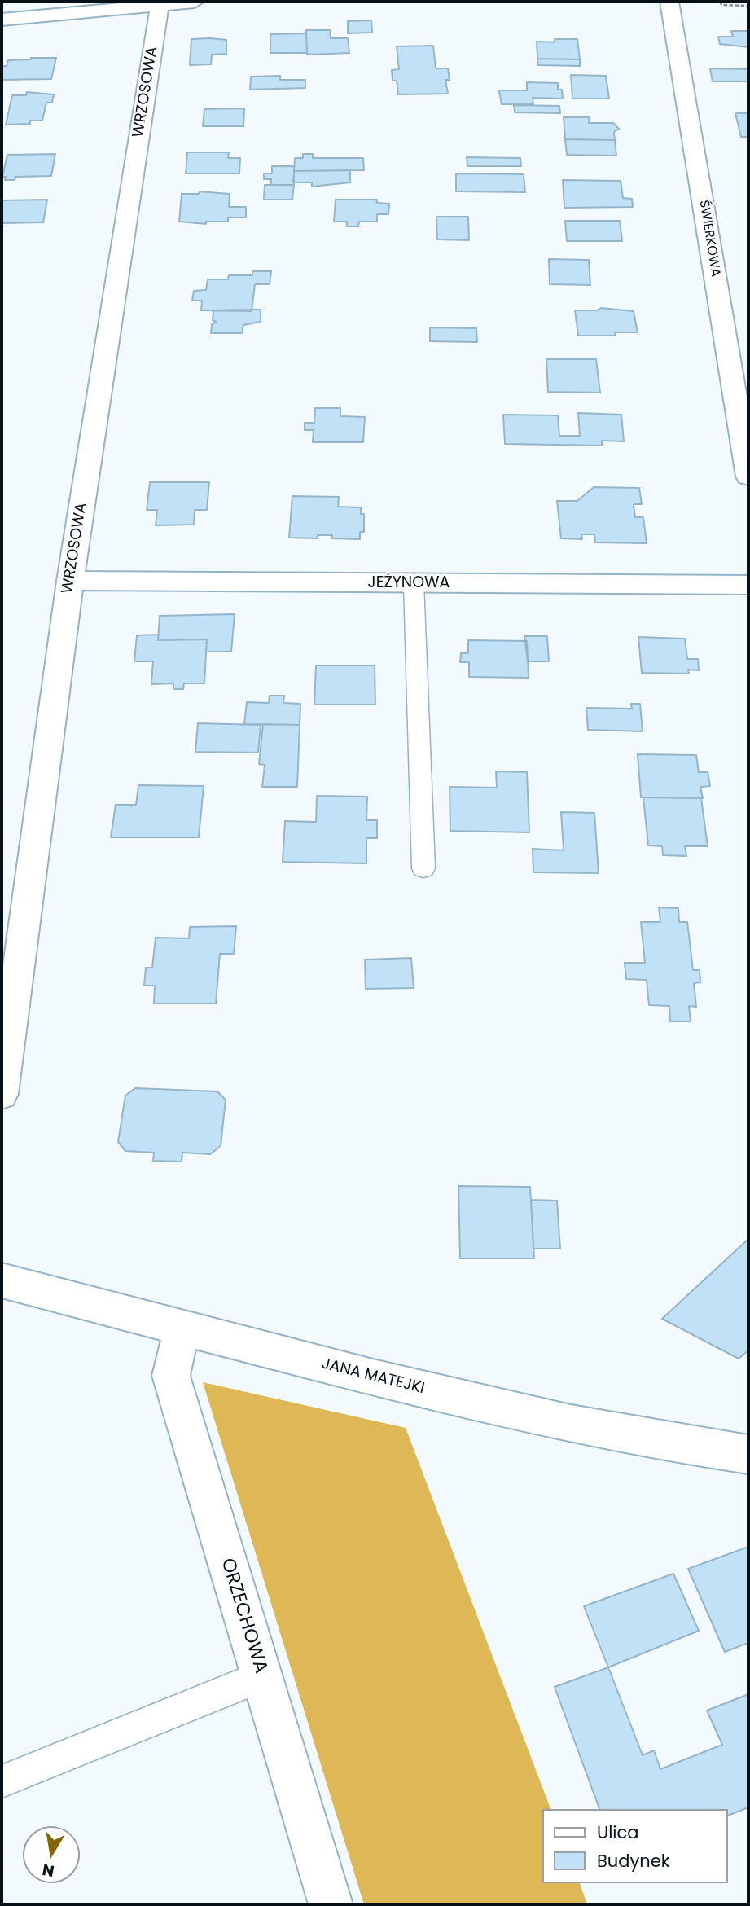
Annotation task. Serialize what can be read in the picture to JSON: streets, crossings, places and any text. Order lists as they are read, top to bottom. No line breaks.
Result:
{"streets":{"street":["WRZOSOWA","ŚWIERKOWA","JEŻYNOWA","JANA MATEJKI","ORZECHOWA"]},"crossings":[["WRZOSOWA","JEŻYNOWA"],["JANA MATEJKI","ORZECHOWA"]],"legend":["Ulica","Budynek"],"north":"bottom"}
